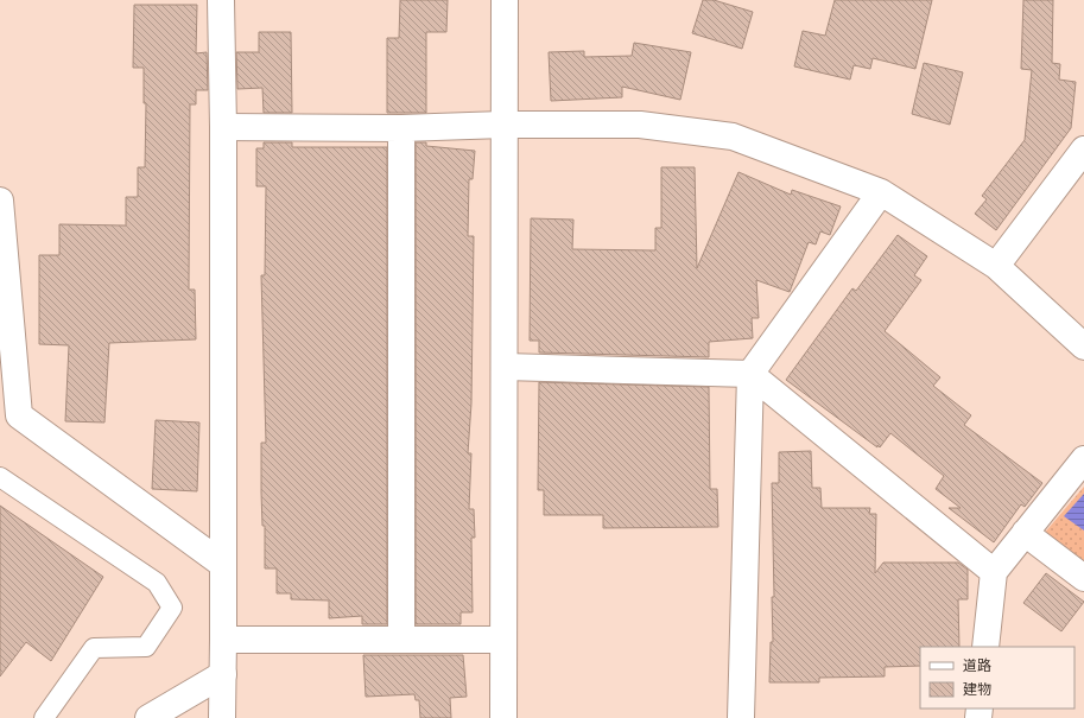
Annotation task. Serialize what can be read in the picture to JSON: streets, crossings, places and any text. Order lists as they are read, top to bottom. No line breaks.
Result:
{"legend":["道路","建物"]}
